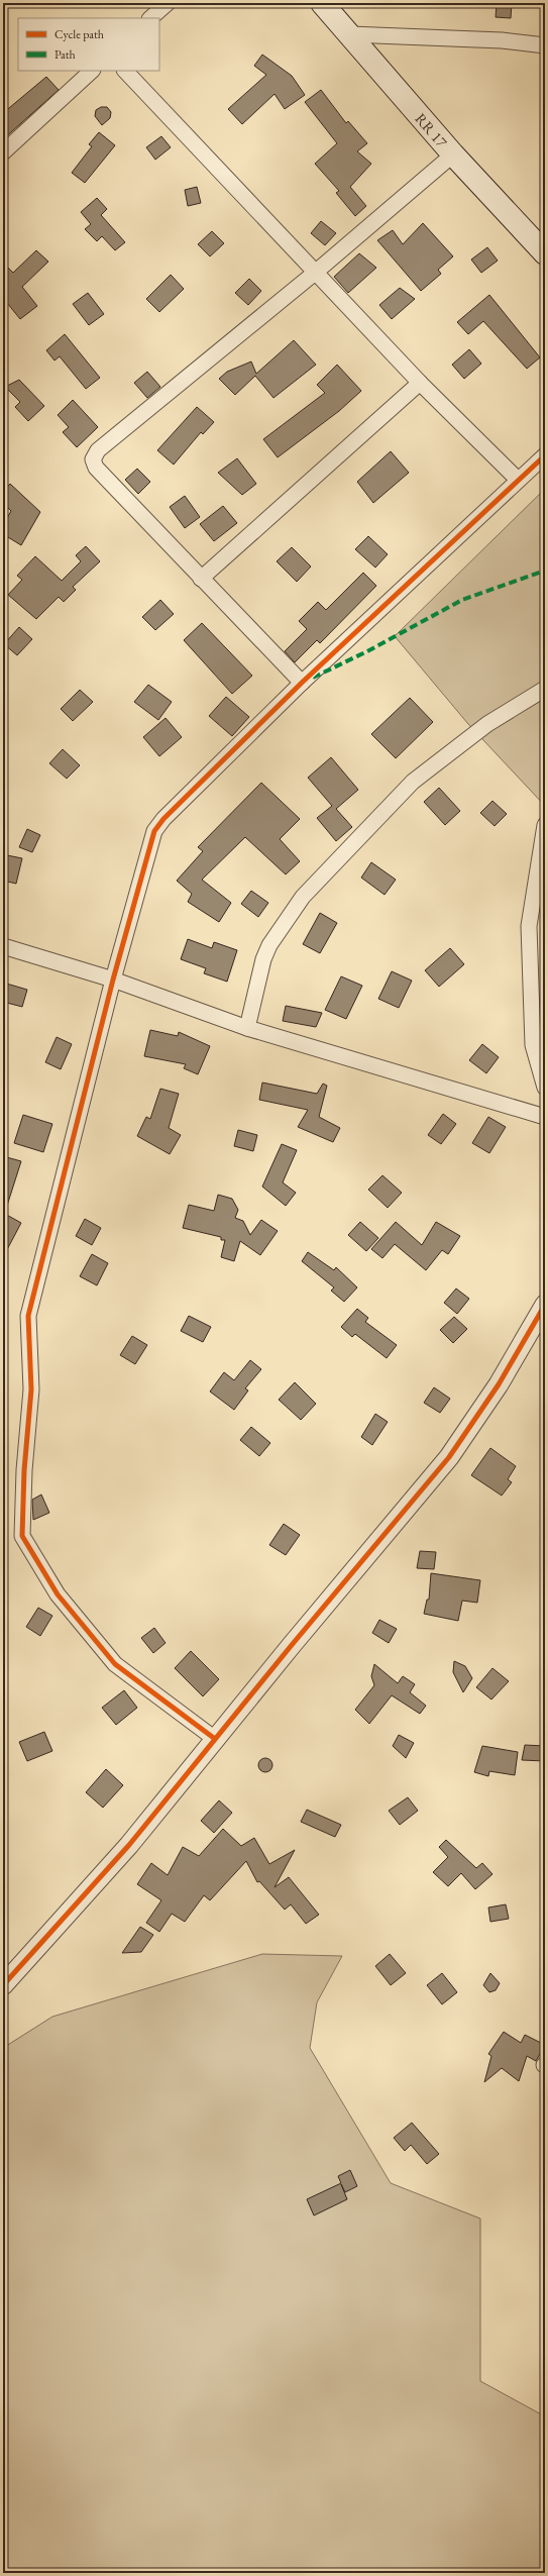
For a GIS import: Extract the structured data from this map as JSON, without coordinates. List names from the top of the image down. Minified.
{"streets":{"main road":["RR 17"]},"legend":["Cycle path","Path"]}
